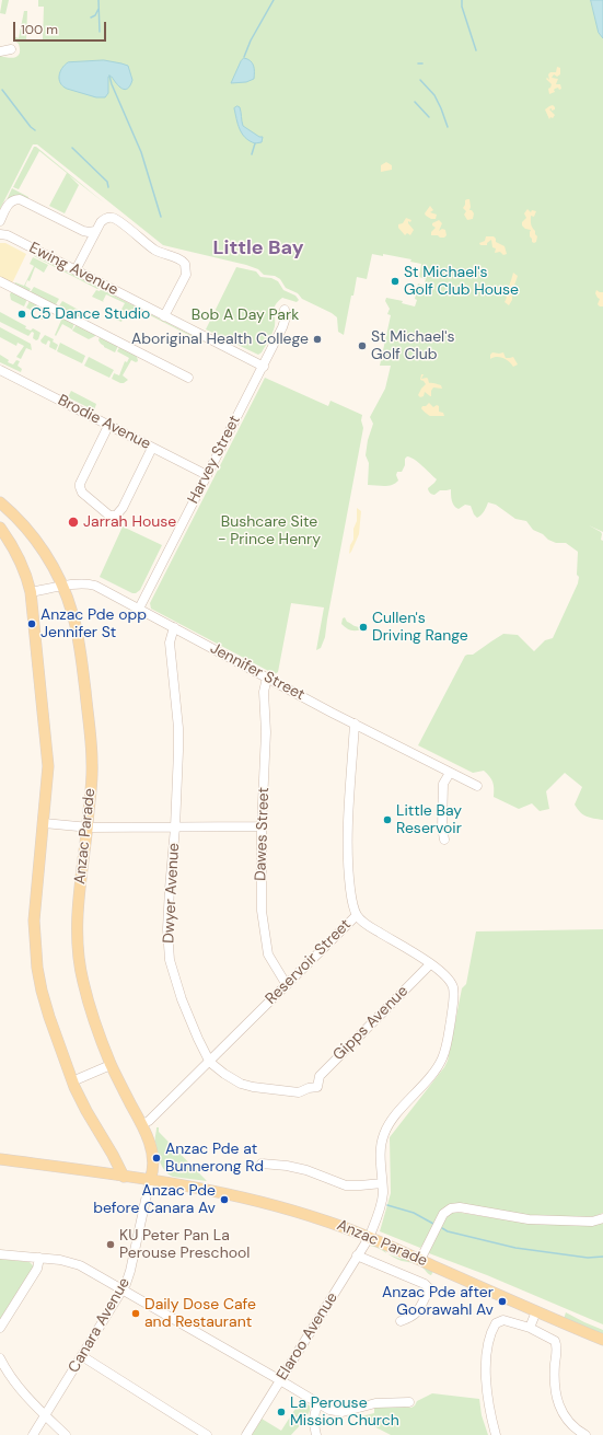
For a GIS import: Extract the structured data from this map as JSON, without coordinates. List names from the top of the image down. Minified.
{"streets":{"main road":["Anzac Parade"],"street":["Ewing Avenue","Brodie Avenue","Harvey Street","Jennifer Street","Dawes Street","Dwyer Avenue","Reservoir Street","Gipps Avenue","Canara Avenue","Elaroo Avenue"]},"crossings":[["Ewing Avenue","Harvey Street"],["Brodie Avenue","Harvey Street"],["Harvey Street","Jennifer Street"],["Jennifer Street","Dawes Street"],["Jennifer Street","Anzac Parade"],["Jennifer Street","Dwyer Avenue"],["Jennifer Street","Reservoir Street"],["Dawes Street","Reservoir Street"],["Anzac Parade","Reservoir Street"],["Anzac Parade","Canara Avenue"],["Anzac Parade","Elaroo Avenue"],["Dwyer Avenue","Reservoir Street"],["Dwyer Avenue","Gipps Avenue"],["Reservoir Street","Elaroo Avenue"],["Gipps Avenue","Elaroo Avenue"]],"districts":["Little Bay"],"parks":["Bob A Day Park","Bushcare Site - Prince Henry"],"places":["St Michael's Golf Club House","C5 Dance Studio","Aboriginal Health College","St Michael's Golf Club","Jarrah House","Anzac Pde opp Jennifer St","Cullen's Driving Range","Little Bay Reservoir","Anzac Pde at Bunnerong Rd","Anzac Pde before Canara Av","KU Peter Pan La Perouse Preschool","Anzac Pde after Goorawahl Av","Daily Dose Cafe and Restaurant","La Perouse Mission Church"],"scale_bar":"100 m"}
